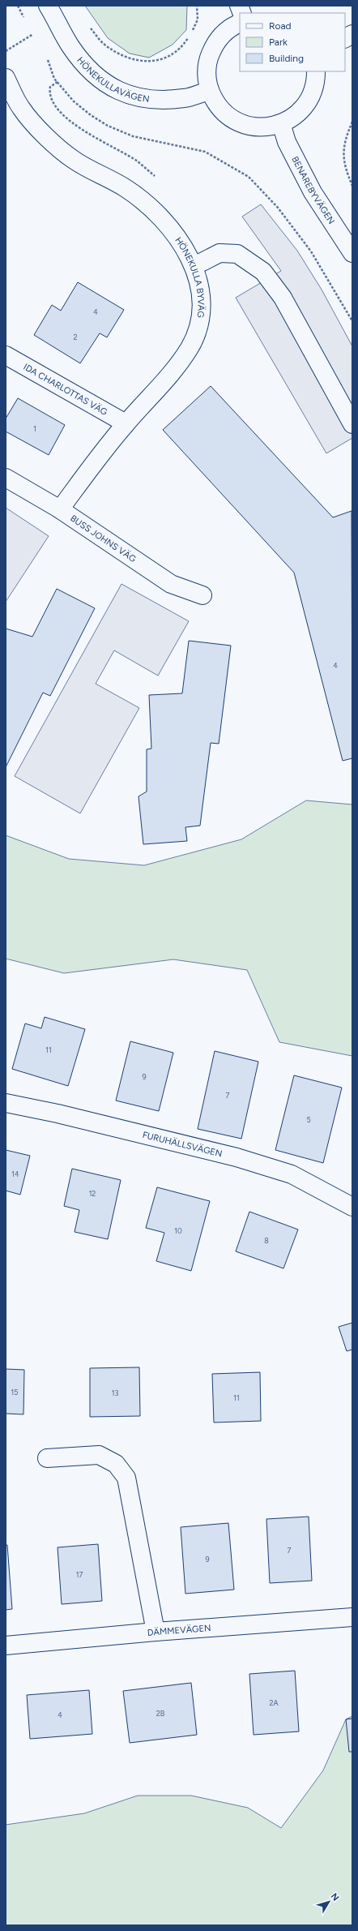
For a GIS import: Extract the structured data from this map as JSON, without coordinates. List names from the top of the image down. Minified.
{"streets":{"street":["HÖNEKULLAVÄGEN","BENAREBYVÄGEN","HÖNEKULLA BYVÄG","IDA CHARLOTTAS VÄG","BUSS JOHNS VÄG","FURUHÄLLSVÄGEN","DÄMMEVÄGEN"]},"crossings":[["HÖNEKULLA BYVÄG","IDA CHARLOTTAS VÄG"],["HÖNEKULLA BYVÄG","BUSS JOHNS VÄG"]],"house_numbers":["4","2","1","4","11","9","7","5","14","12","10","8","15","13","11","7","9","17","2A","2B","4"],"legend":["Road","Park","Building"],"north":"top right"}
